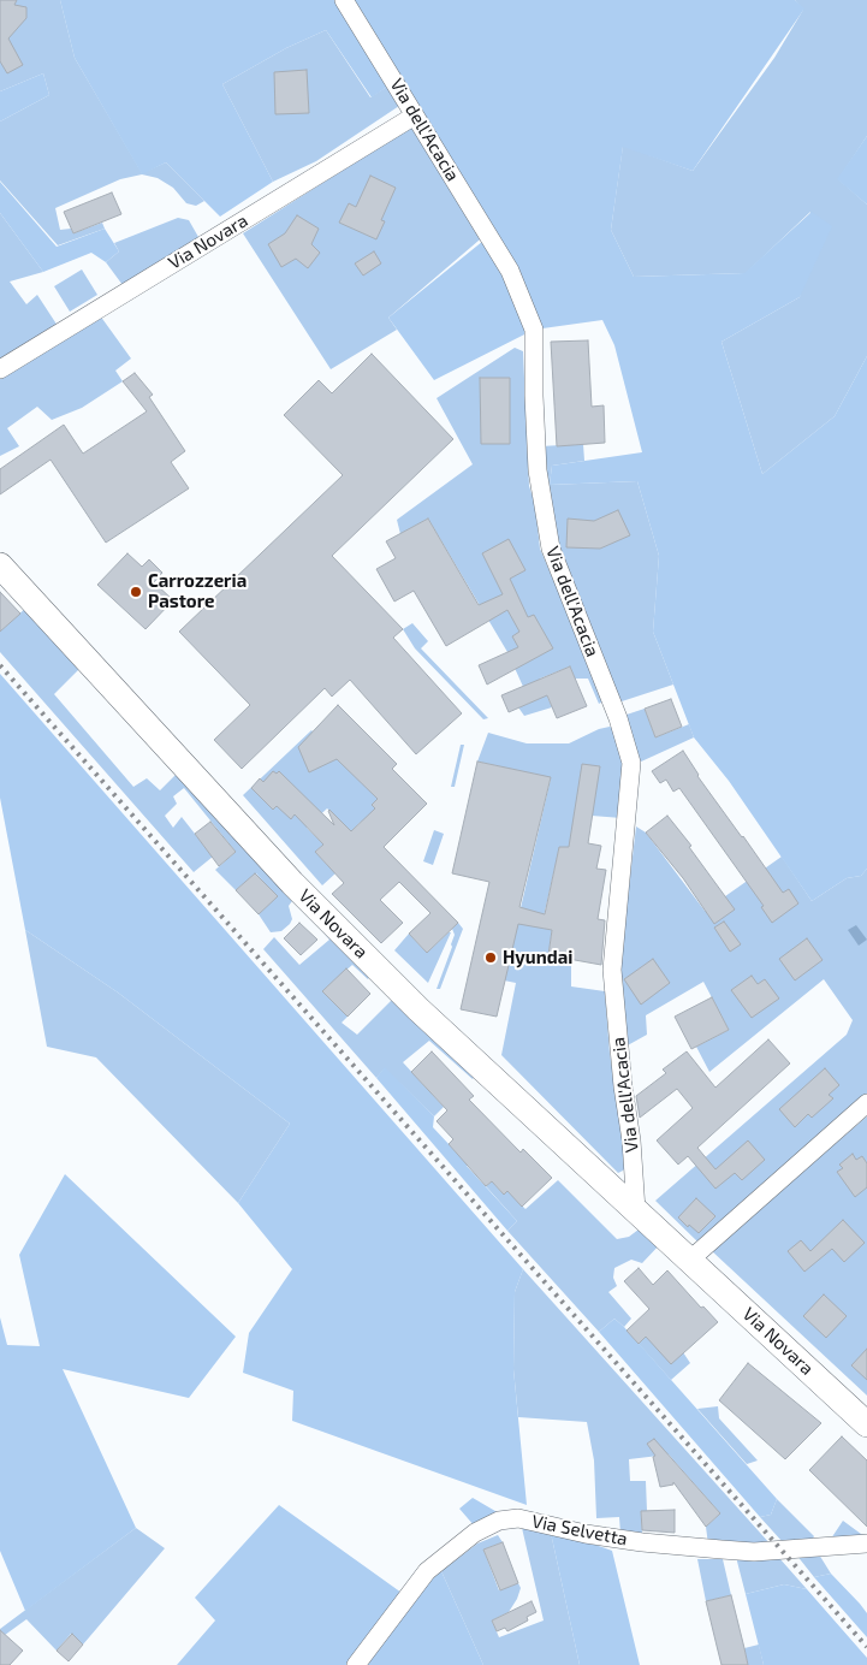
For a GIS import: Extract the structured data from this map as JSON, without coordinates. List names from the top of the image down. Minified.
{"streets":{"main road":["Via Novara"],"street":["Via dell'Acacia","Via Selvetta"]},"crossings":[["Via dell'Acacia","Via Novara"]],"places":["Carrozzeria Pastore","Hyundai"]}
